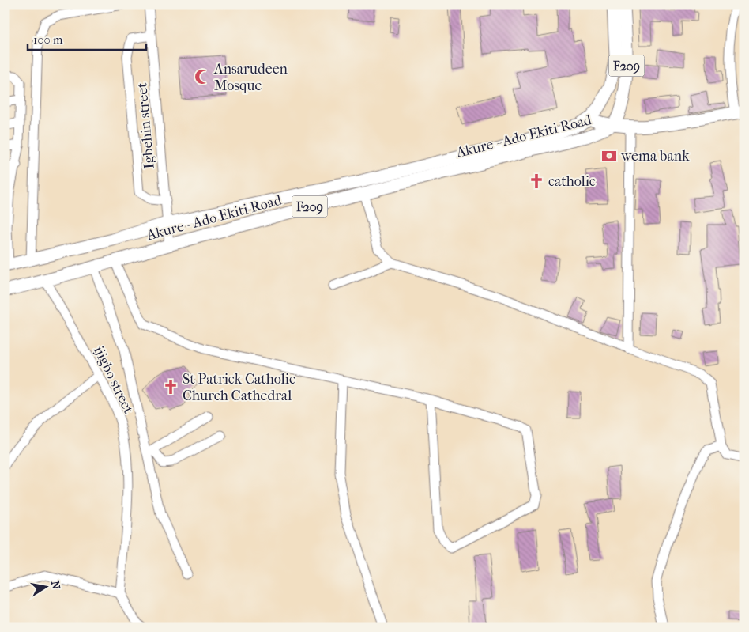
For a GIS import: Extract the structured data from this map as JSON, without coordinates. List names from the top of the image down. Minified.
{"streets":{"main road":["F209","Akure - Ado Ekiti Road"],"street":["Igbehin street","ijigbo street"]},"crossings":[["F209","Akure - Ado Ekiti Road"],["Igbehin street","Akure - Ado Ekiti Road"],["Akure - Ado Ekiti Road","ijigbo street"]],"places":{"mosque":["Ansarudeen Mosque"],"bank":["wema bank"],"church":["catholic","St Patrick Catholic Church Cathedral"]},"scale_bar":"100 m","north":"right"}
